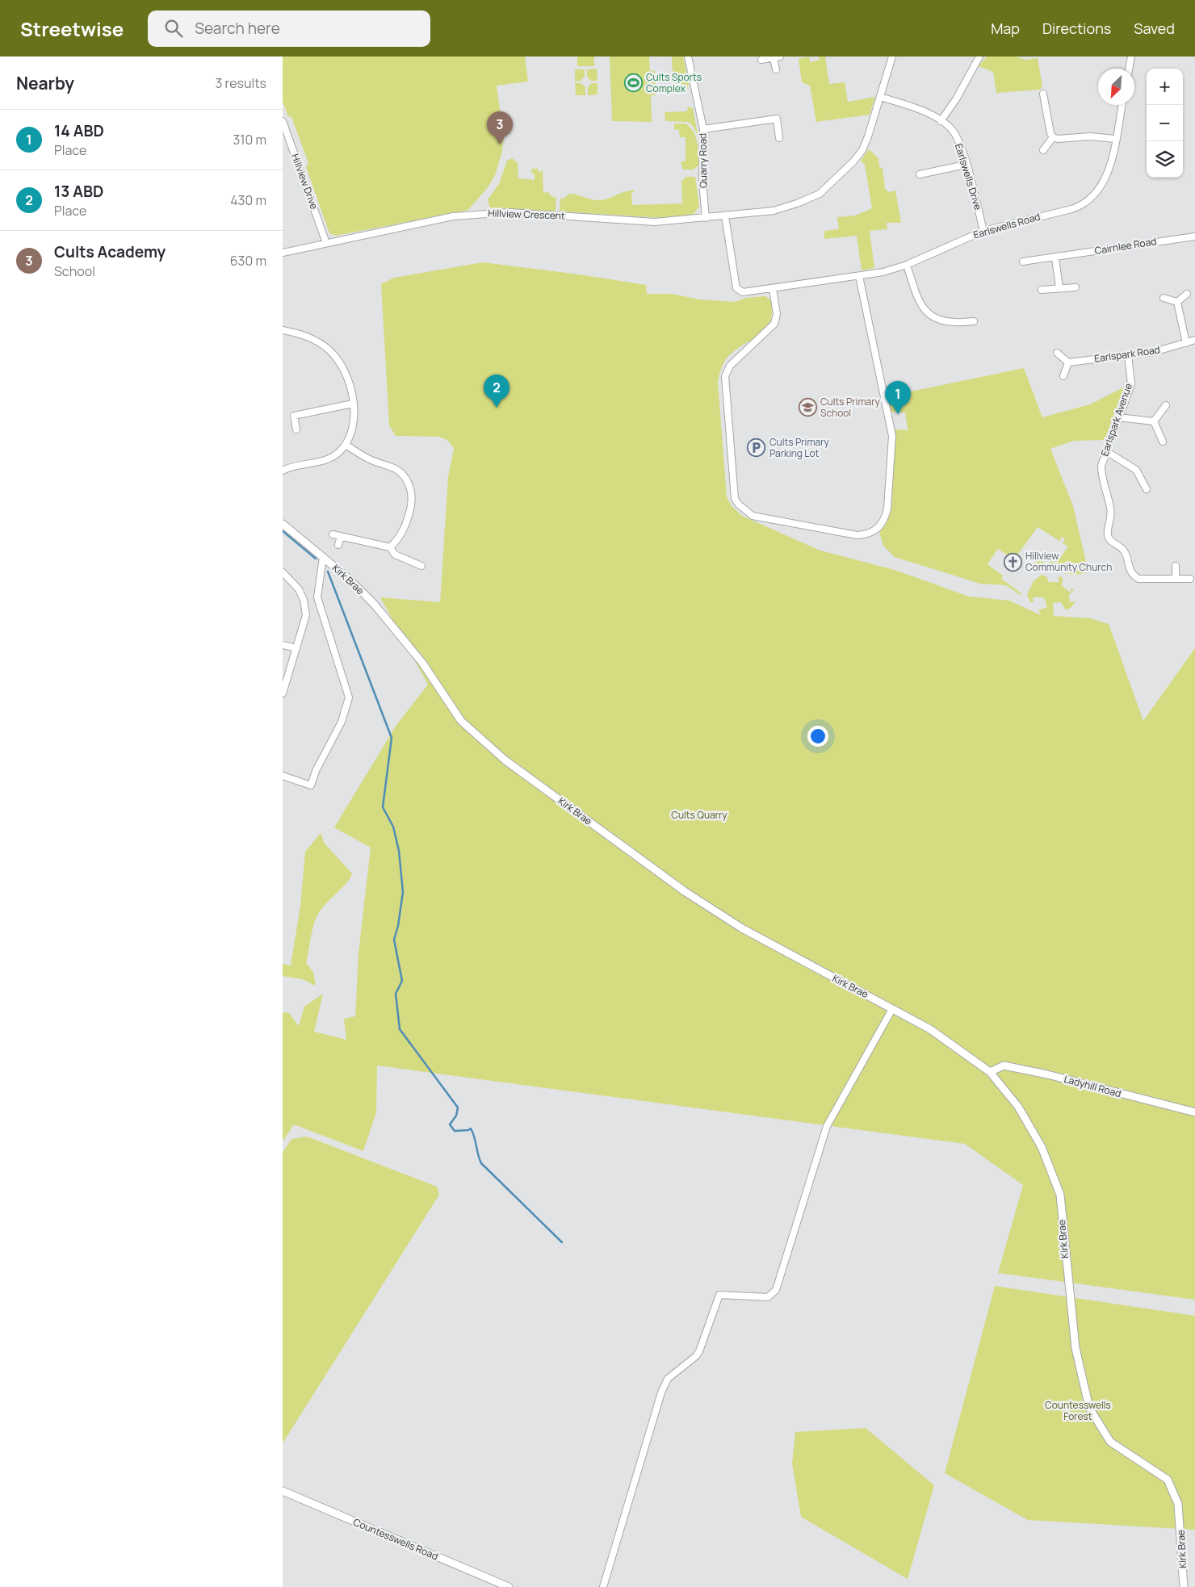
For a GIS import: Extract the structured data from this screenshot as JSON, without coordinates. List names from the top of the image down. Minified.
{"streets":{"street":["Quarry Road","Earlswells Drive","Hillview Drive","Hillview Crescent","Earlswells Road","Cairnlee Road","Earlspark Road","Earlspark Avenue","Kirk Brae","Ladyhill Road","Countesswells Road"]},"crossings":[["Quarry Road","Hillview Crescent"],["Earlswells Drive","Hillview Crescent"],["Earlswells Drive","Earlswells Road"],["Hillview Drive","Hillview Crescent"],["Hillview Crescent","Earlswells Road"],["Earlspark Road","Earlspark Avenue"],["Kirk Brae","Ladyhill Road"]],"parks":["Cults Quarry","Countesswells Forest"],"places":{"sports":["Cults Sports Complex"],"school or university":["Cults Primary School"],"parking":["Cults Primary Parking Lot"],"church":["Hillview Community Church"]},"north":"bottom left","page":{"header":"Streetwise","search":"Search here","nav":["Map","Directions","Saved"],"heading":["Nearby","3 results"],"map_buttons":["+","−"],"list":[{"mark":"1","name":"14 ABD","note":"Place","value":"310 m"},{"mark":"2","name":"13 ABD","note":"Place","value":"430 m"},{"mark":"3","name":"Cults Academy","note":"School","value":"630 m"}],"pins":["3","2","1"]}}
